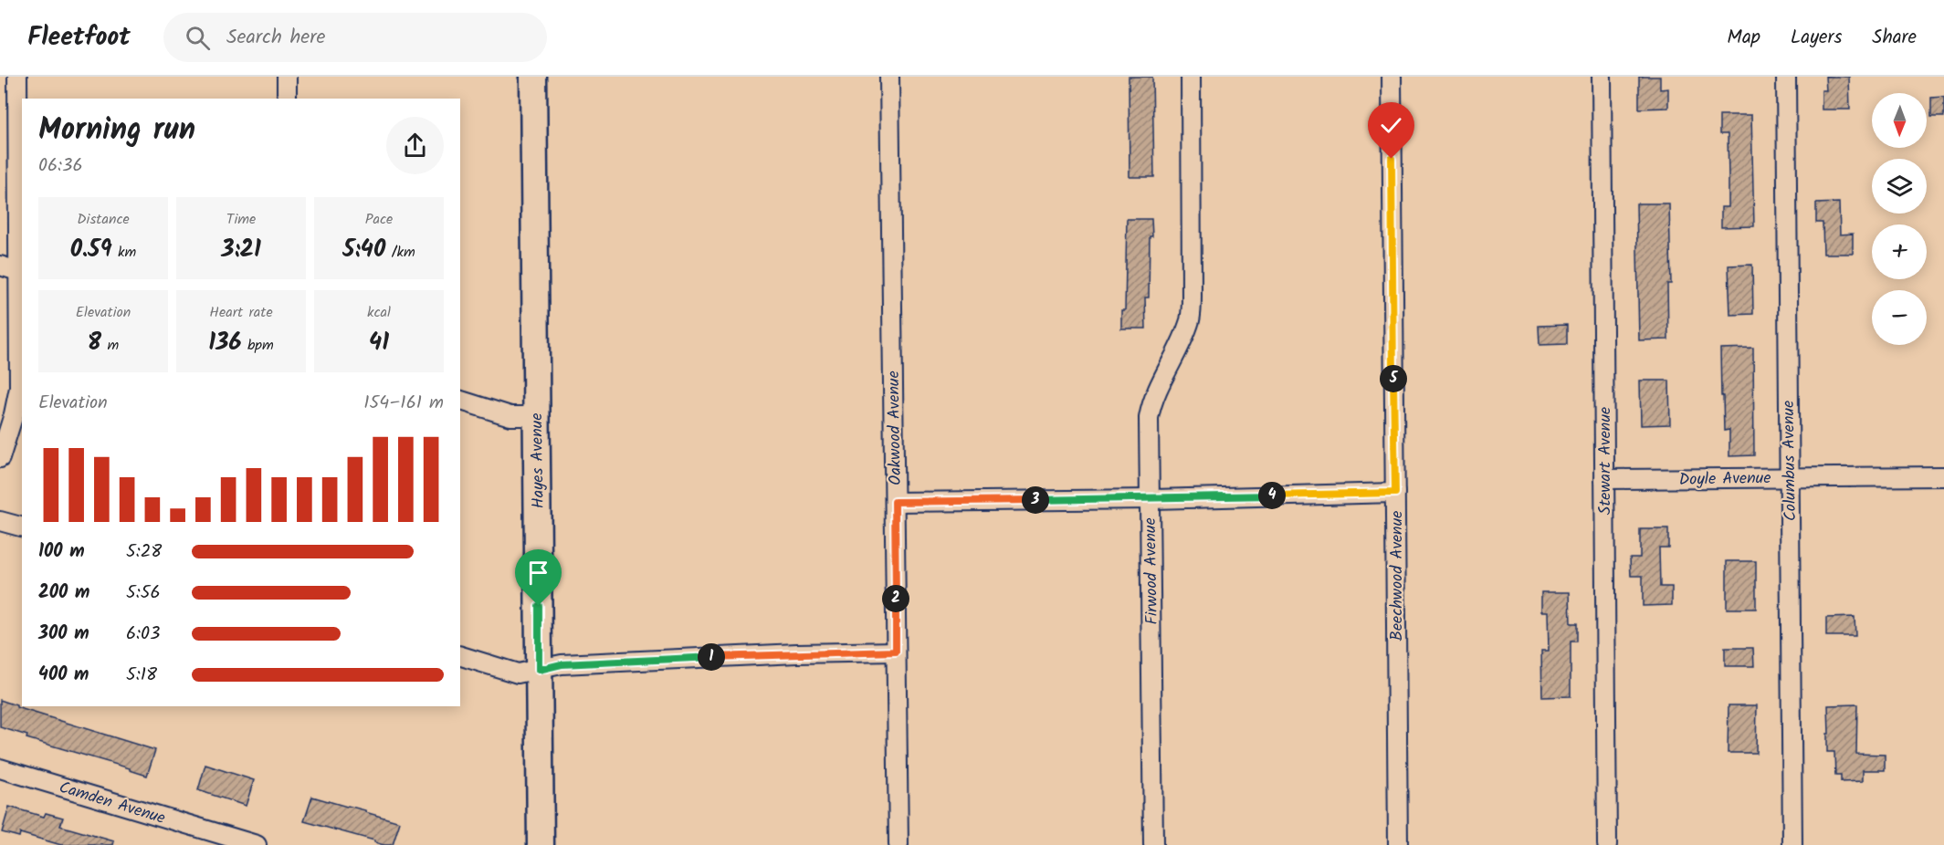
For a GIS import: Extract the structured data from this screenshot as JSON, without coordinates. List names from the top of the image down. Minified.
{"streets":{"street":["Oakwood Avenue","Hayes Avenue","Stewart Avenue","Columbus Avenue","Doyle Avenue","Firwood Avenue","Beechwood Avenue","Camden Avenue"]},"crossings":[["Stewart Avenue","Doyle Avenue"],["Columbus Avenue","Doyle Avenue"]],"north":"bottom","page":{"header":"Fleetfoot","search":"Search here","nav":["Map","Layers","Share"],"map_buttons":["+","−"],"heading":["Morning run","06:36"],"stats":[["Distance","0.59 km"],["Time","3:21"],["Pace","5:40 /km"],["Elevation","8 m"],["Heart rate","136 bpm"],["kcal","41"]],"pins":["5","4","3","2","1"],"chart":["Elevation","154–161 m"],"list":[{"name":"100 m","note":"5:28"},{"name":"200 m","note":"5:56"},{"name":"300 m","note":"6:03"},{"name":"400 m","note":"5:18"}]}}
